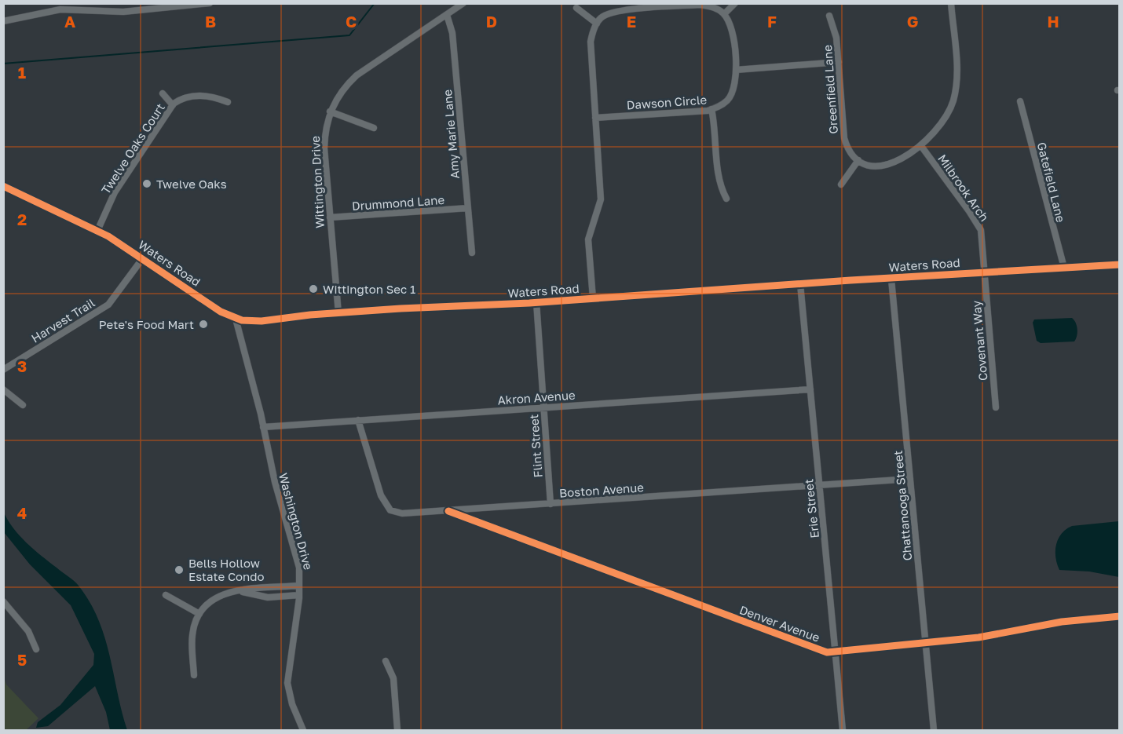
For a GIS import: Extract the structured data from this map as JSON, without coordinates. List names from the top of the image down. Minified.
{"streets":{"street":["Greenfield Lane","Dawson Circle","Amy Marie Lane","Twelve Oaks Court","Wittington Drive","Gatefield Lane","Milbrook Arch","Drummond Lane","Waters Road","Harvest Trail","Covenant Way","Akron Avenue","Flint Street","Boston Avenue","Chattanooga Street","Erie Street","Washington Drive","Denver Avenue"]},"crossings":[["Amy Marie Lane","Wittington Drive"],["Amy Marie Lane","Drummond Lane"],["Twelve Oaks Court","Waters Road"],["Wittington Drive","Drummond Lane"],["Wittington Drive","Waters Road"],["Gatefield Lane","Waters Road"],["Milbrook Arch","Waters Road"],["Milbrook Arch","Covenant Way"],["Waters Road","Harvest Trail"],["Waters Road","Covenant Way"],["Waters Road","Flint Street"],["Waters Road","Chattanooga Street"],["Waters Road","Erie Street"],["Waters Road","Washington Drive"],["Akron Avenue","Flint Street"],["Akron Avenue","Boston Avenue"],["Akron Avenue","Erie Street"],["Akron Avenue","Washington Drive"],["Flint Street","Boston Avenue"],["Boston Avenue","Chattanooga Street"],["Boston Avenue","Erie Street"],["Boston Avenue","Denver Avenue"],["Chattanooga Street","Denver Avenue"],["Erie Street","Denver Avenue"]],"places":["Twelve Oaks","Wittington Sec 1","Pete's Food Mart","Bells Hollow Estate Condo"],"grid":{"columns":["A","B","C","D","E","F","G","H"],"rows":["1","2","3","4","5"]}}
